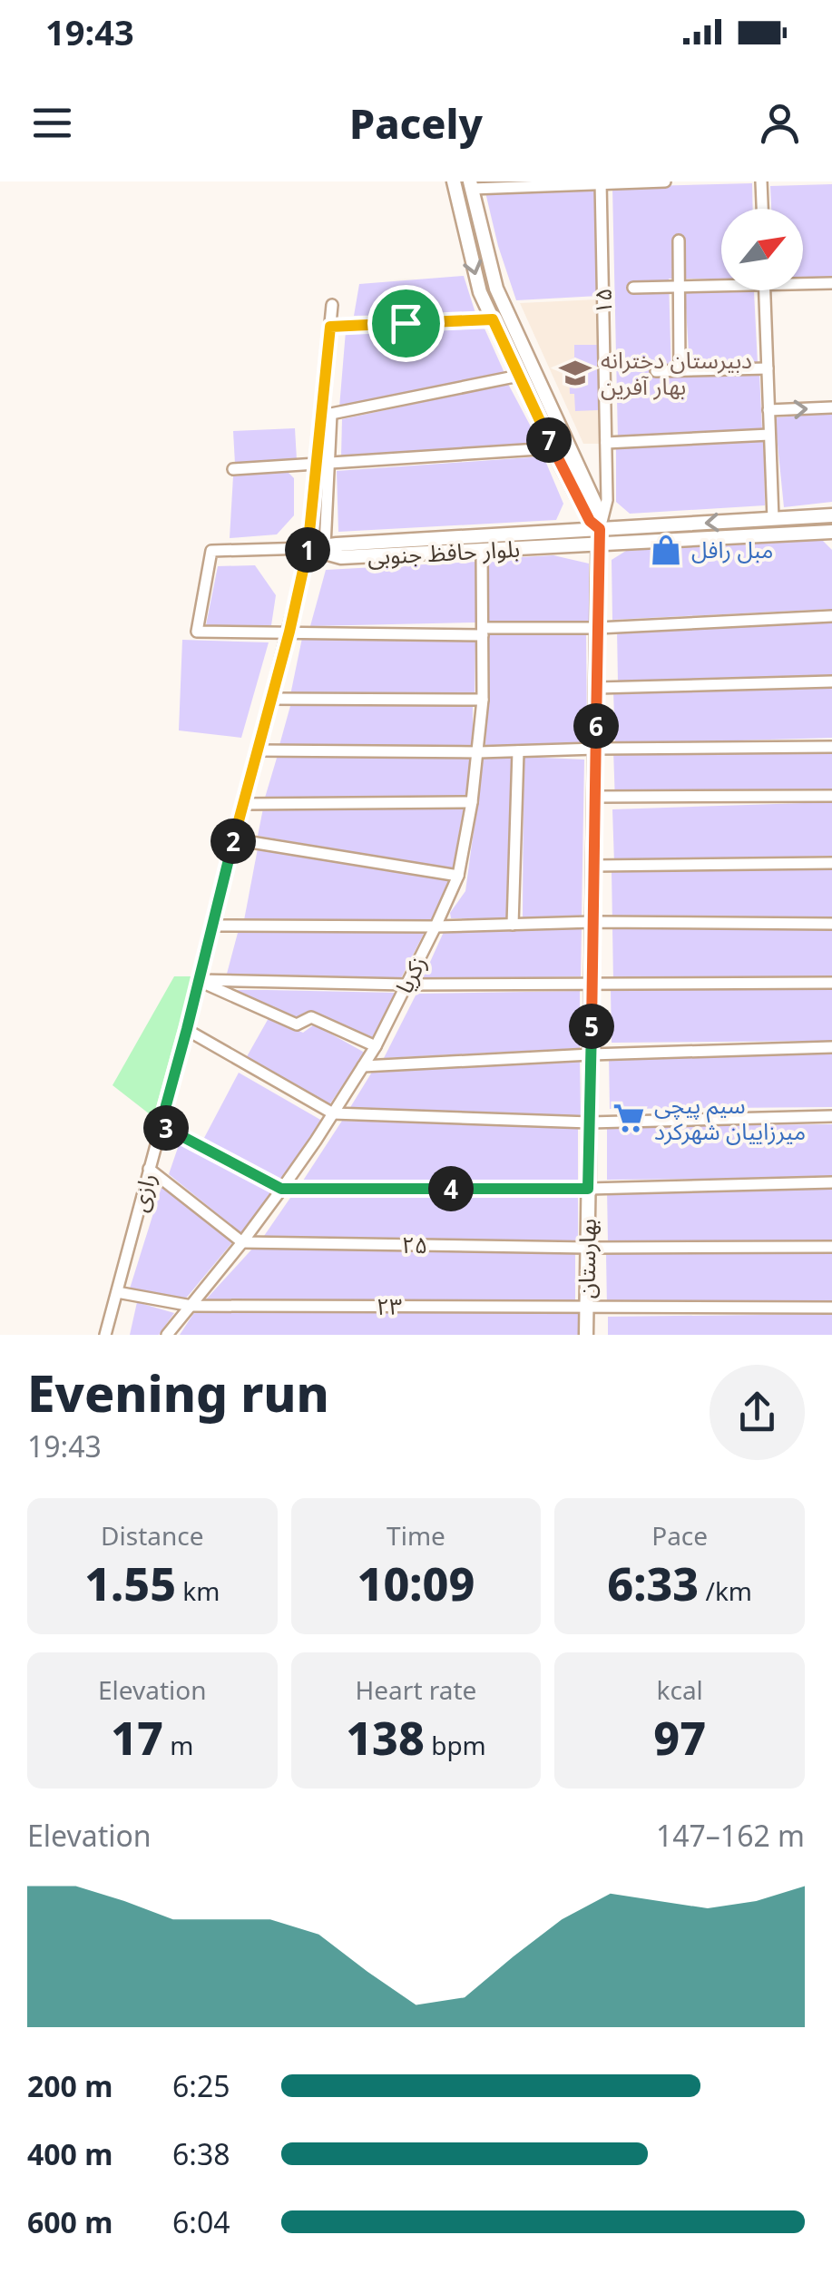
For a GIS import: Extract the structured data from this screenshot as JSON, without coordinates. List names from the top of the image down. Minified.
{"streets":{"main road":["بلوار حافظ جنوبی","بهارستان"],"street":["۱۵","زکریا","رازی","۲۵","۲۳"]},"crossings":[["۱۵","بلوار حافظ جنوبی"],["۱۵","بهارستان"],["بلوار حافظ جنوبی","زکریا"],["بلوار حافظ جنوبی","رازی"],["بلوار حافظ جنوبی","بهارستان"],["زکریا","۲۵"],["زکریا","۲۳"],["رازی","۲۳"],["۲۵","بهارستان"],["بهارستان","۲۳"]],"places":{"school or university":["دبیرستان دخترانه بهار آفرین"],"shop":["مبل رافل"],"supermarket":["سیم پیچی میرزاییان شهرکرد"]},"north":"top right","page":{"status":"19:43","header":"Pacely","pins":["7","1","6","2","5","3","4"],"heading":["Evening run","19:43"],"stats":[["Distance","1.55 km"],["Time","10:09"],["Pace","6:33 /km"],["Elevation","17 m"],["Heart rate","138 bpm"],["kcal","97"]],"chart":["Elevation","147–162 m"],"list":[{"name":"200 m","note":"6:25"},{"name":"400 m","note":"6:38"},{"name":"600 m","note":"6:04"}]}}
